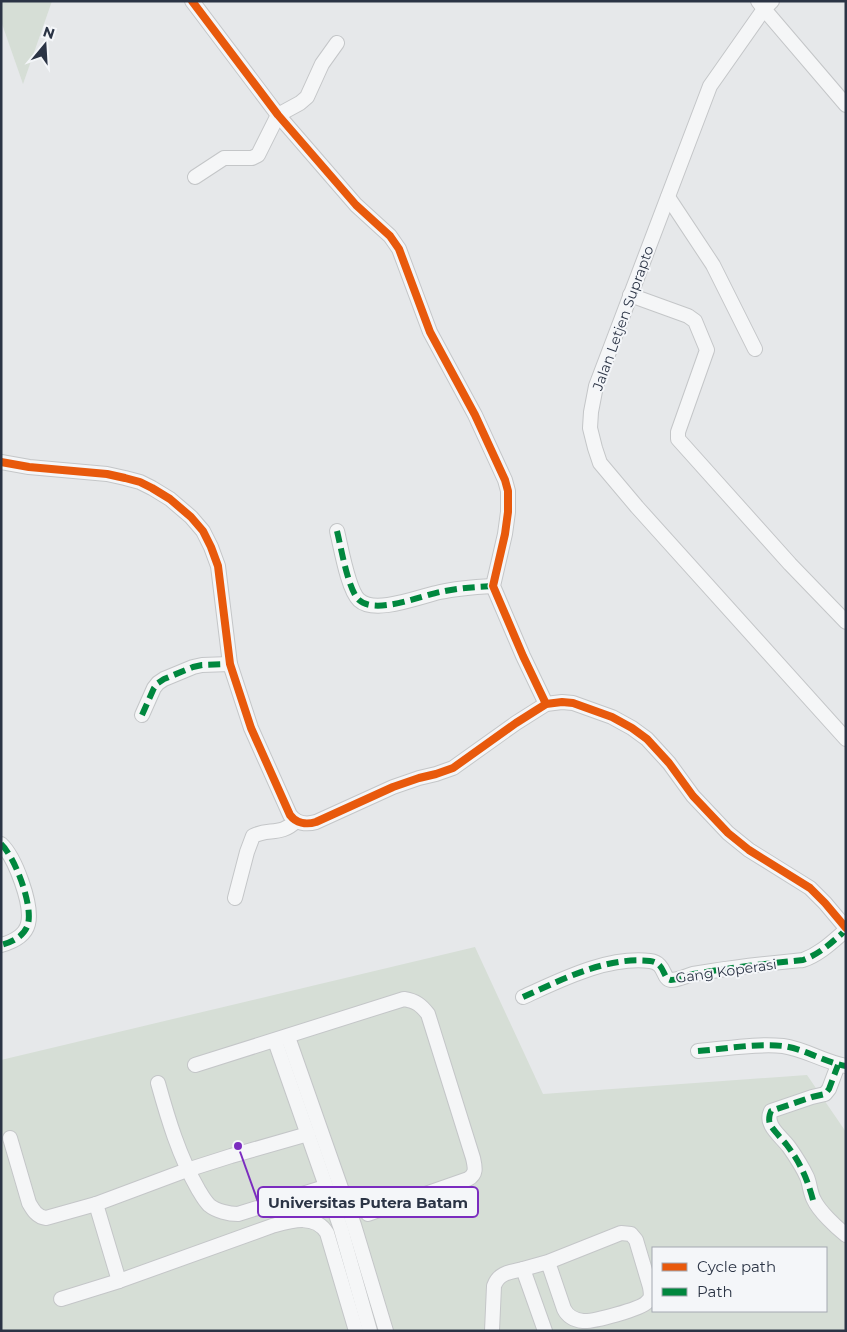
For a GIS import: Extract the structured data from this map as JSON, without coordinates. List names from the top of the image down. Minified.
{"streets":{"street":["Jalan Letjen Suprapto","Gang Koperasi"]},"places":["Universitas Putera Batam"],"legend":["Cycle path","Path"],"north":"top"}
